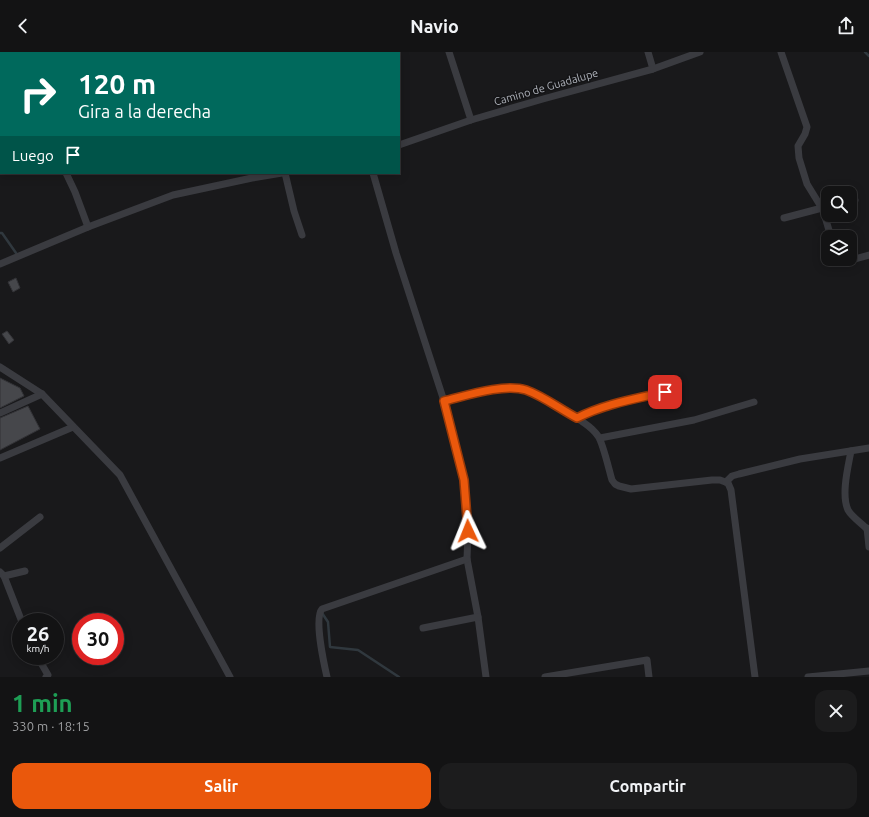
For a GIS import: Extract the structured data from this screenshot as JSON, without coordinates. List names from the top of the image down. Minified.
{"streets":{"street":["Camino de Guadalupe"]},"page":{"header":"Navio","turn":["120 m","Gira a la derecha"],"then":"Luego","speed":"26 km/h","limit":"30","heading":["1 min","330 m · 18:15"],"buttons":["Salir","Compartir"]}}
